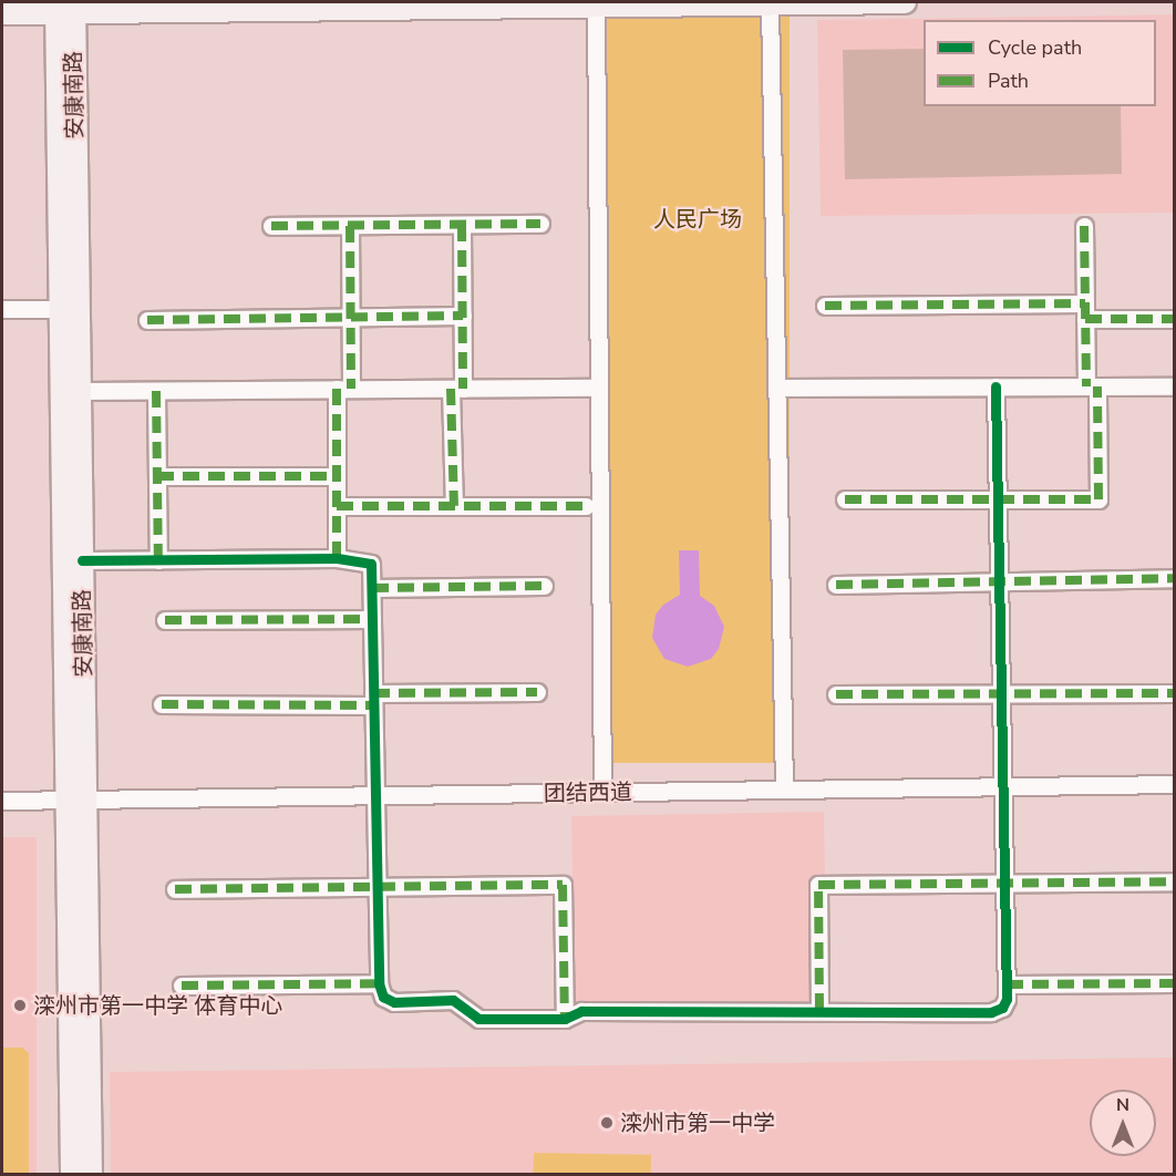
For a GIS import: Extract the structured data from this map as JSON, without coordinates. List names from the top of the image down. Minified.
{"streets":{"main road":["安康南路"],"street":["团结西道"]},"crossings":[["安康南路","团结西道"]],"parks":["人民广场"],"places":["滦州市第一中学 体育中心","滦州市第一中学"],"legend":["Cycle path","Path"],"north":"top"}
